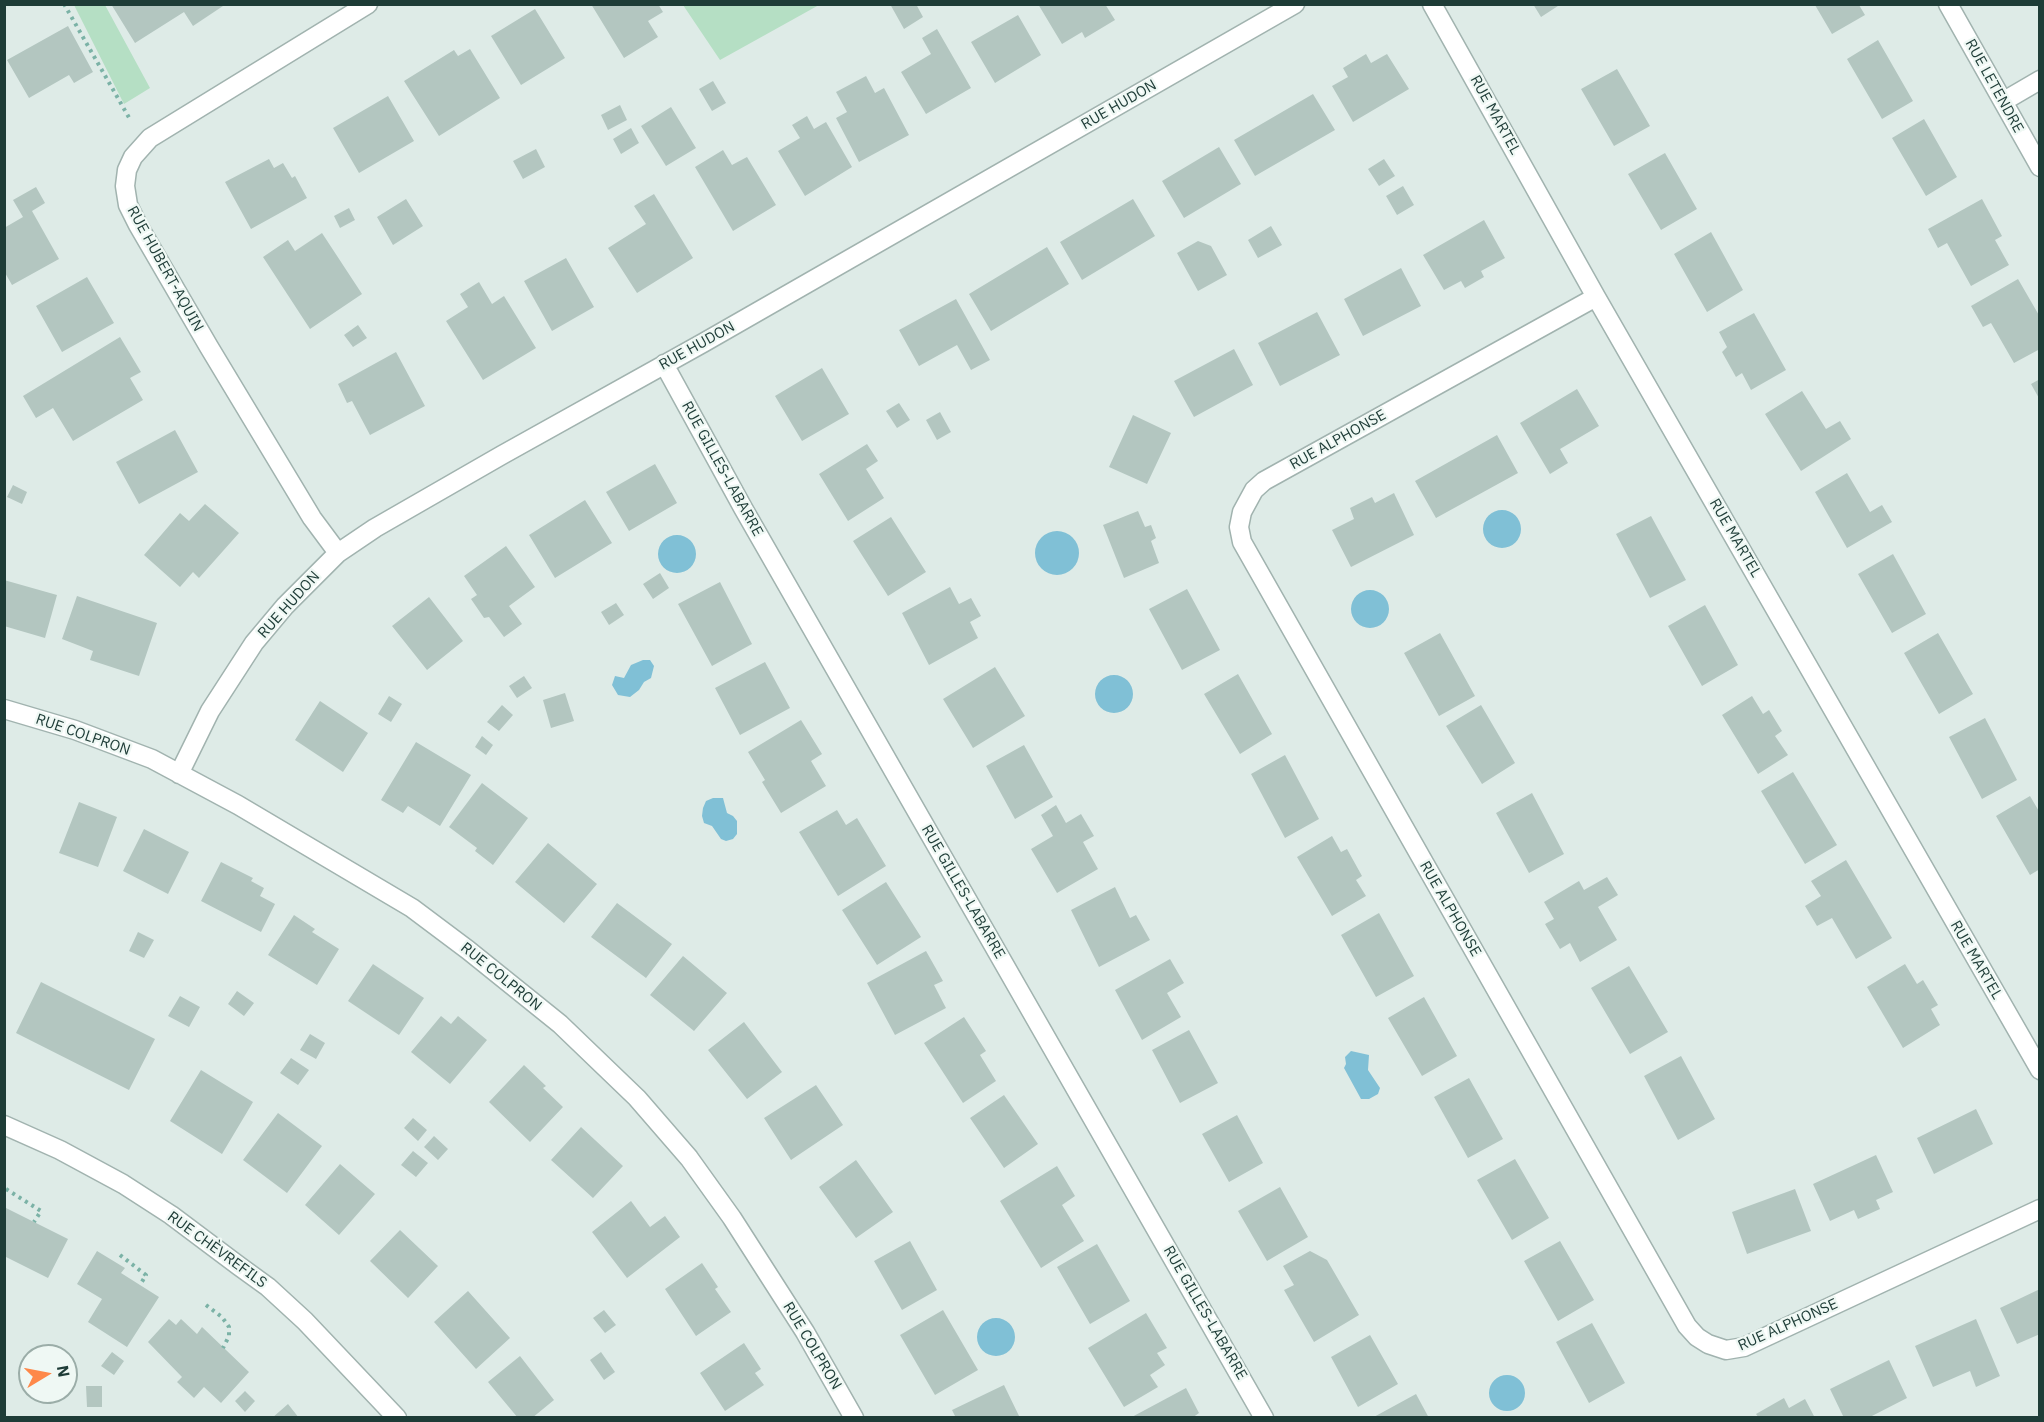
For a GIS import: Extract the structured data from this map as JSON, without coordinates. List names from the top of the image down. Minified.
{"streets":{"street":["RUE LETENDRE","RUE HUDON","RUE MARTEL","RUE HUBERT-AQUIN","RUE ALPHONSE","RUE GILLES-LABARRE","RUE COLPRON","RUE CHÈVREFILS"]},"crossings":[["RUE HUDON","RUE HUBERT-AQUIN"],["RUE HUDON","RUE GILLES-LABARRE"],["RUE HUDON","RUE COLPRON"],["RUE MARTEL","RUE ALPHONSE"]],"north":"right"}
